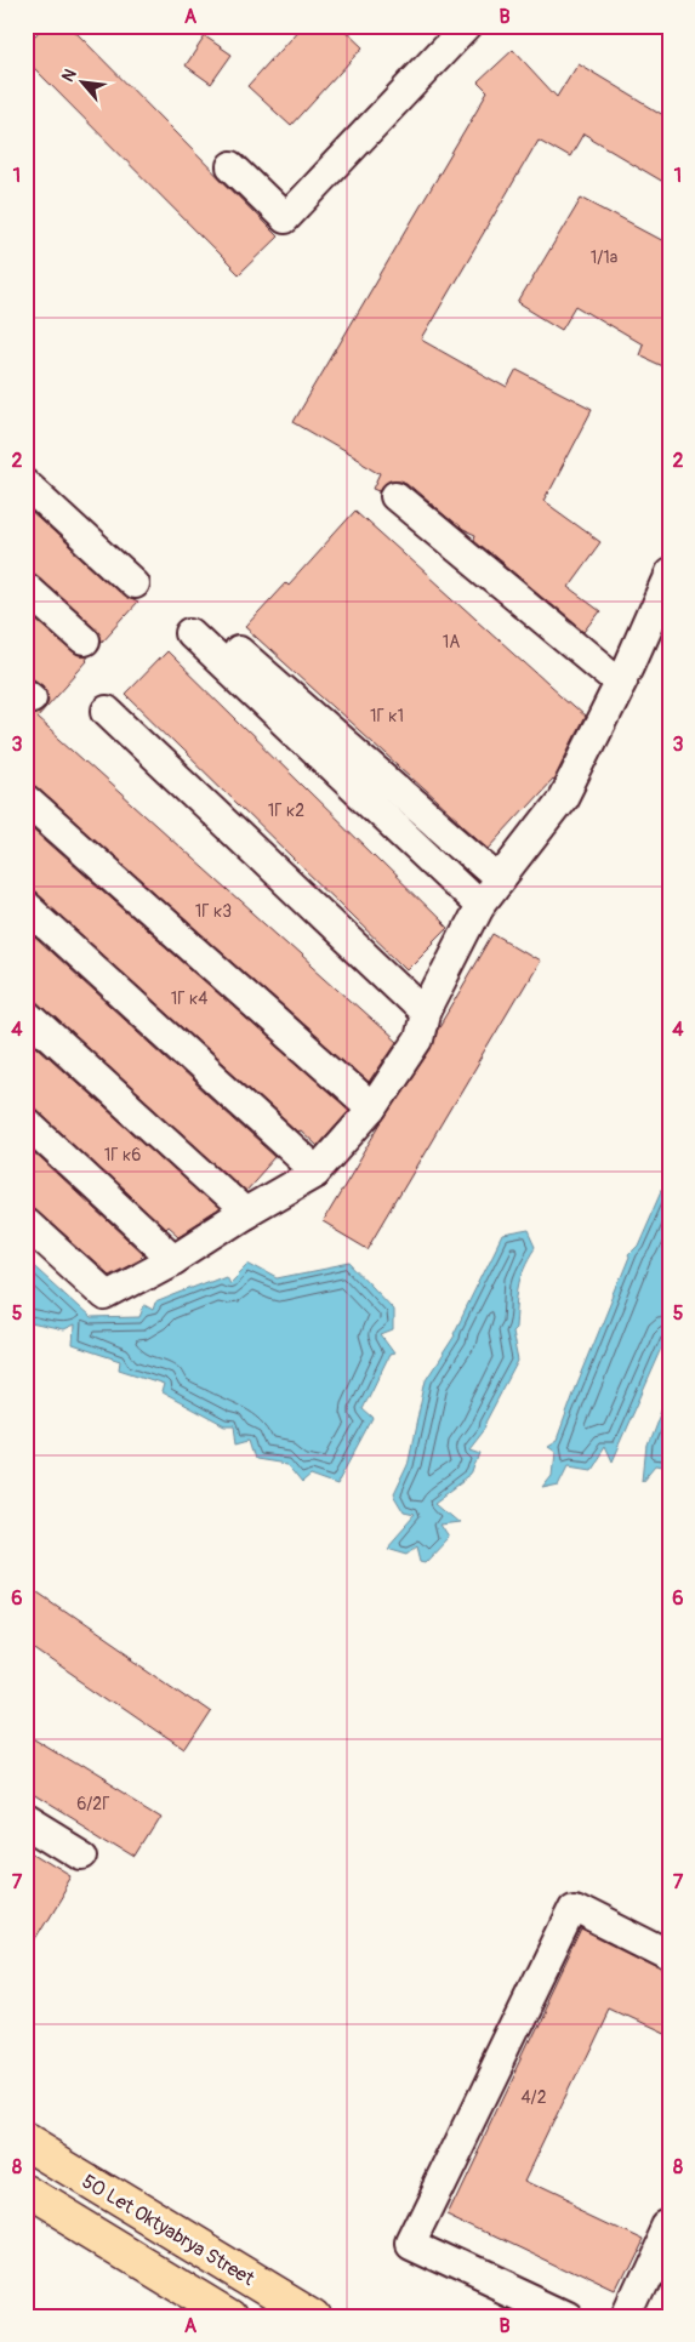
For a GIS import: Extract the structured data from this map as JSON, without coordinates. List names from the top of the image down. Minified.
{"streets":{"main road":["50 Let Oktyabrya Street"]},"house_numbers":["1/1а","1А","1Г к1","1Г к2","1Г к3","1Г к4","1Г к6","6/2Г","4/2"],"north":"top left","grid":{"columns":["A","B"],"rows":["1","2","3","4","5","6","7","8"]}}
